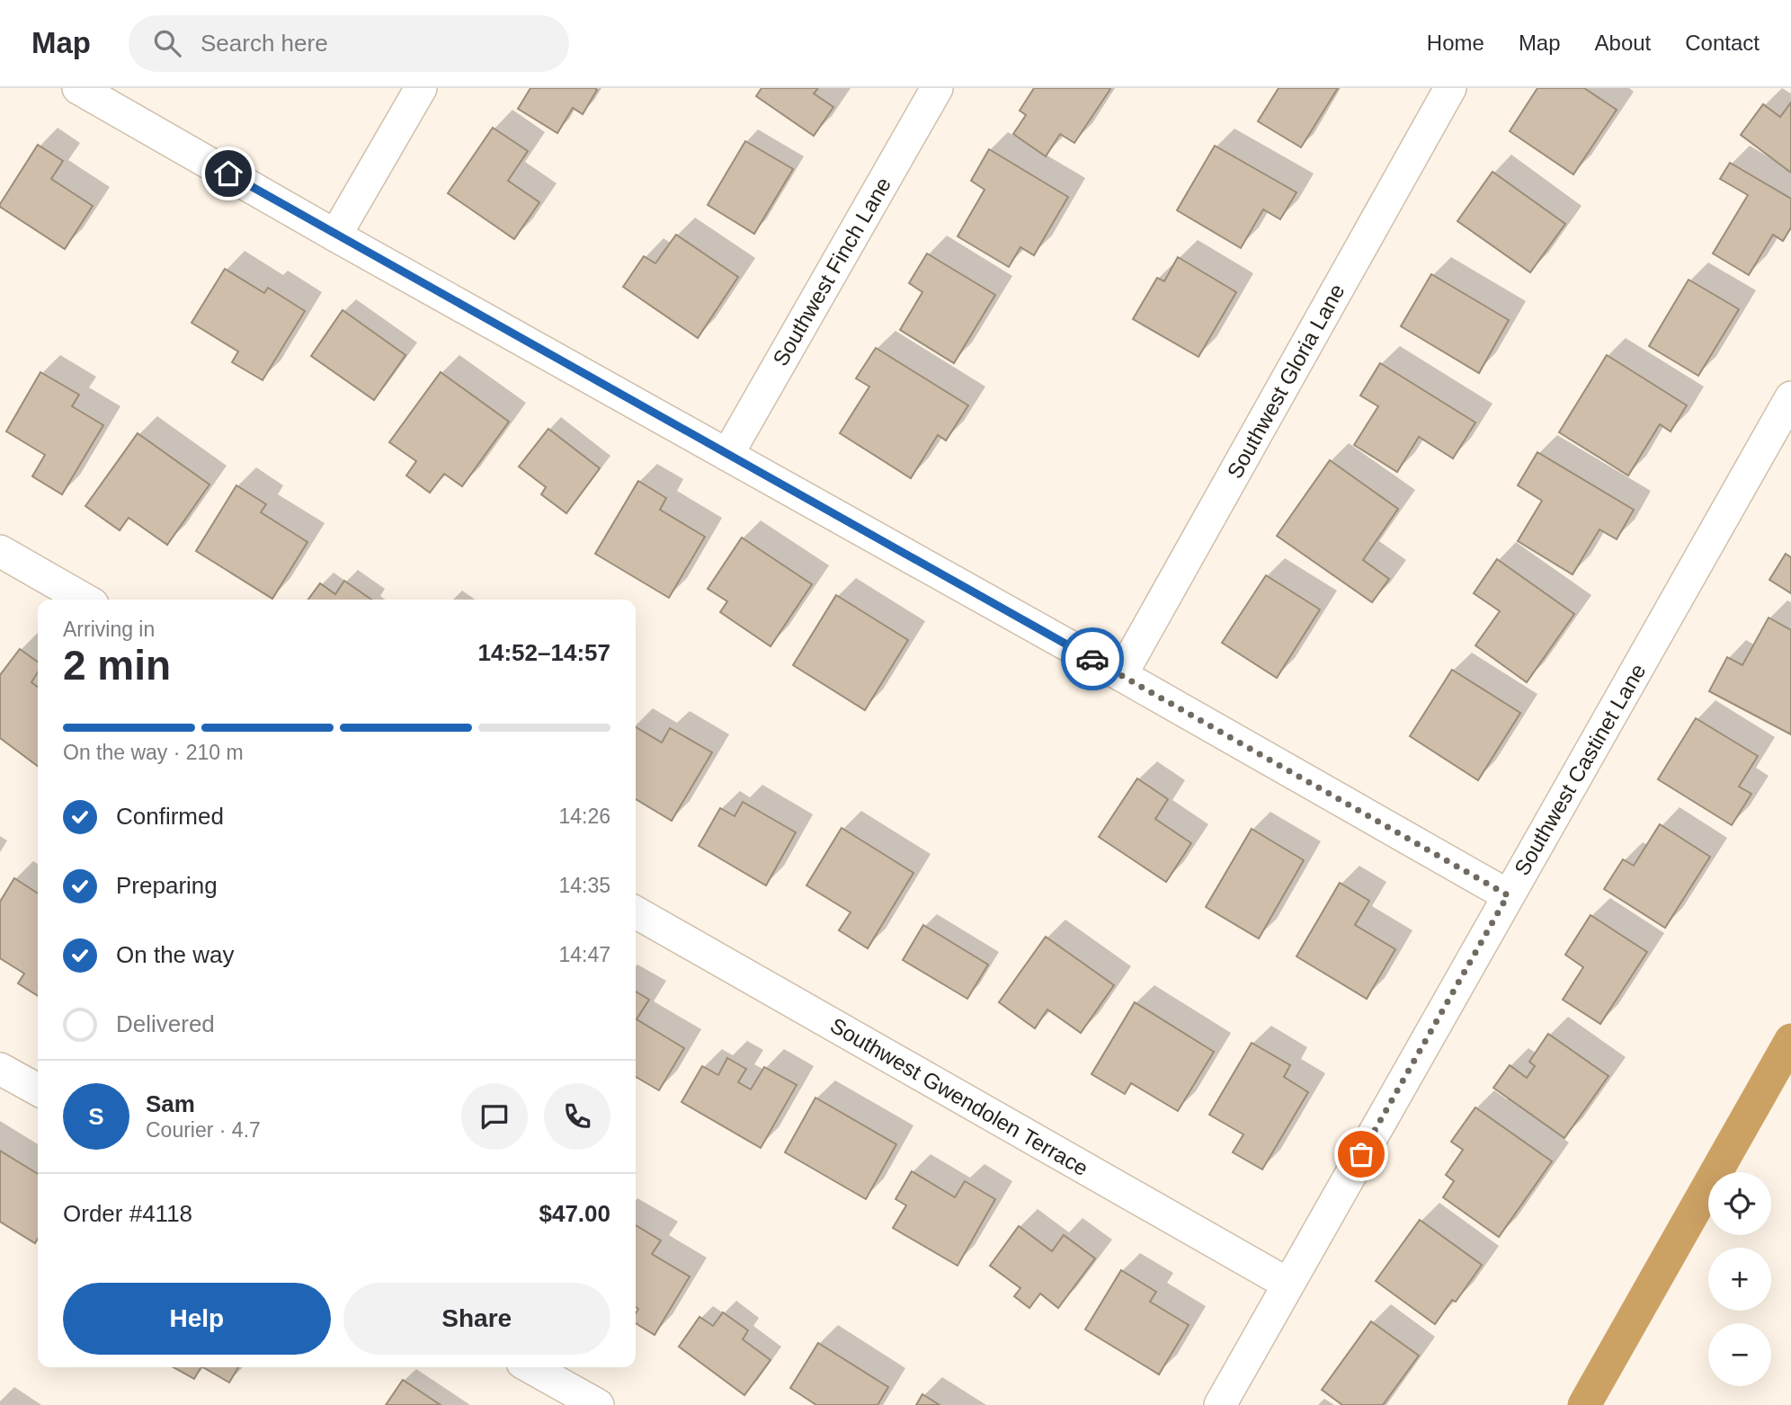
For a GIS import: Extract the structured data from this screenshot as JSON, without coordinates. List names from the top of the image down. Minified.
{"streets":{"street":["Southwest Finch Lane","Southwest Gloria Lane","Southwest Castinet Lane","Southwest Gwendolen Terrace"]},"crossings":[["Southwest Castinet Lane","Southwest Gwendolen Terrace"]],"page":{"header":"Map","search":"Search here","nav":["Home","Map","About","Contact"],"heading":["2 min","Arriving in","14:52–14:57"],"panel":["Sam","Courier · 4.7","Order #4118","$47.00"],"bar":"On the way · 210 m","list":[["Confirmed","14:26"],["Preparing","14:35"],["On the way","14:47"],"Delivered"],"round":"S","map_buttons":["+","−"],"buttons":["Help","Share"]}}
